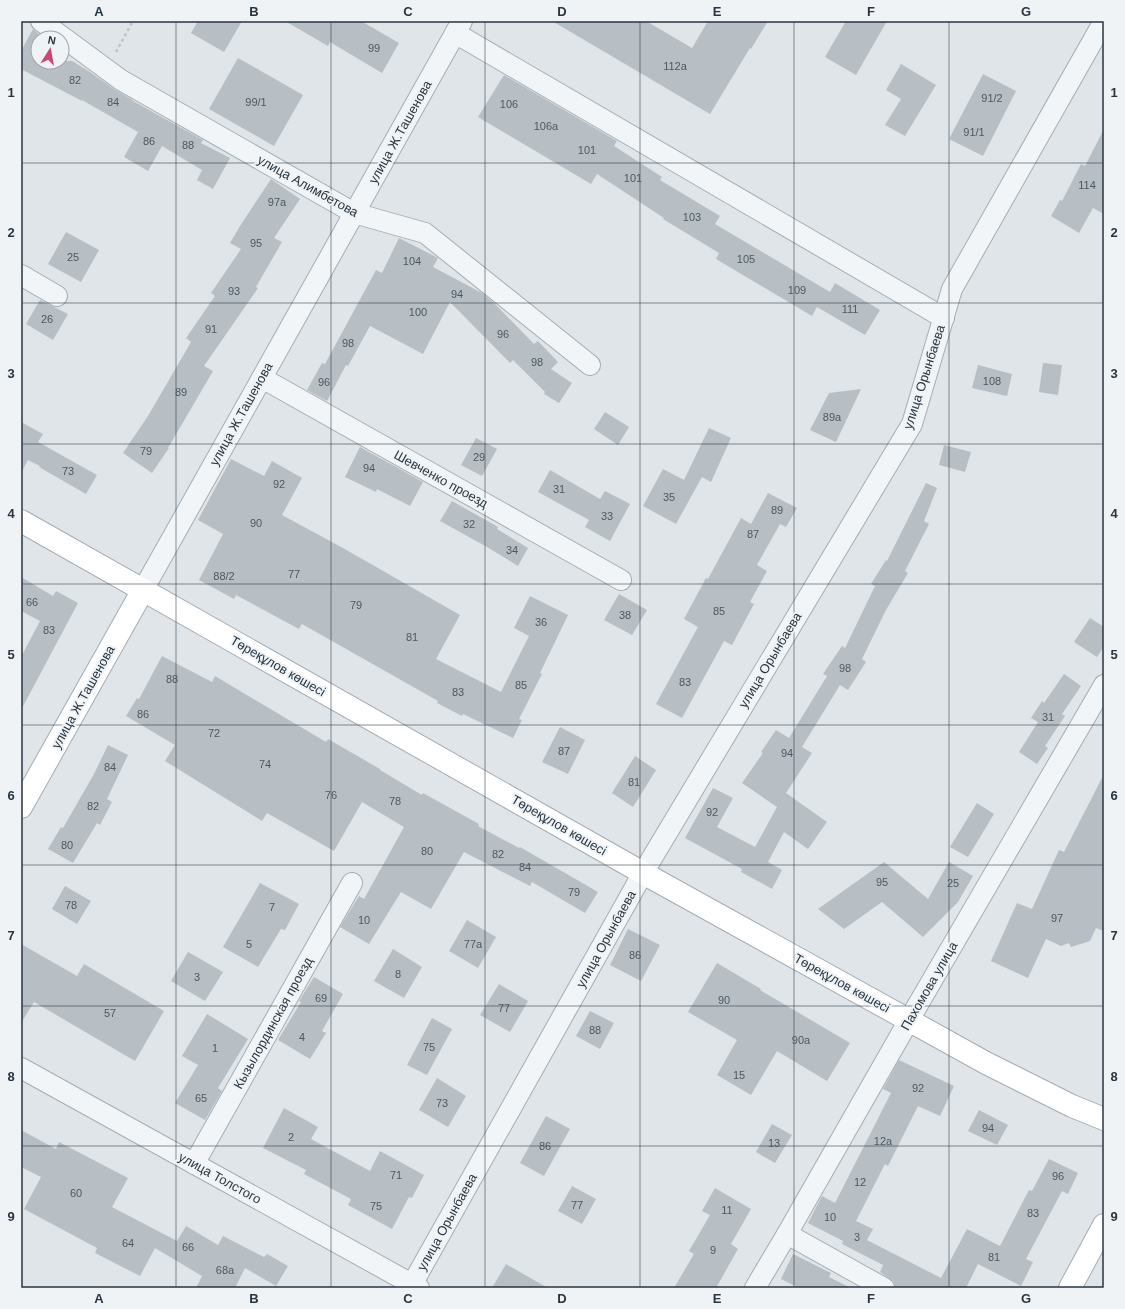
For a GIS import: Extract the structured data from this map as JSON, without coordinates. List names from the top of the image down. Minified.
{"streets":{"main road":["улица Ж.Ташенова","Төреқұлов көшесі"],"street":["улица Алимбетова","улица Орынбаева","Шевченко проезд","Пахомова улица","Кызылординская проезд","улица Толстого"]},"crossings":[["улица Ж.Ташенова","улица Алимбетова"],["улица Ж.Ташенова","Шевченко проезд"],["улица Ж.Ташенова","Төреқұлов көшесі"],["улица Орынбаева","Төреқұлов көшесі"],["улица Орынбаева","улица Толстого"],["Төреқұлов көшесі","Пахомова улица"],["Кызылординская проезд","улица Толстого"]],"house_numbers":["99","112а","82","91/2","84","99/1","106","106а","91/1","86","88","101","101","114","97а","103","95","25","105","104","109","93","94","111","100","26","91","96","98","98","108","96","89","89а","79","29","94","73","92","31","35","89","33","90","32","87","34","77","88/2","66","79","85","38","36","83","81","98","88","83","85","83","86","31","72","87","94","74","84","81","76","78","82","92","80","80","82","84","95","25","79","78","7","97","10","5","77а","86","8","3","69","90","77","57","88","4","90а","75","1","15","92","65","73","94","2","12а","13","86","71","96","12","60","77","75","11","83","10","3","64","66","9","81","68а"],"north":"top","grid":{"columns":["A","B","C","D","E","F","G"],"rows":["1","2","3","4","5","6","7","8","9"]}}
